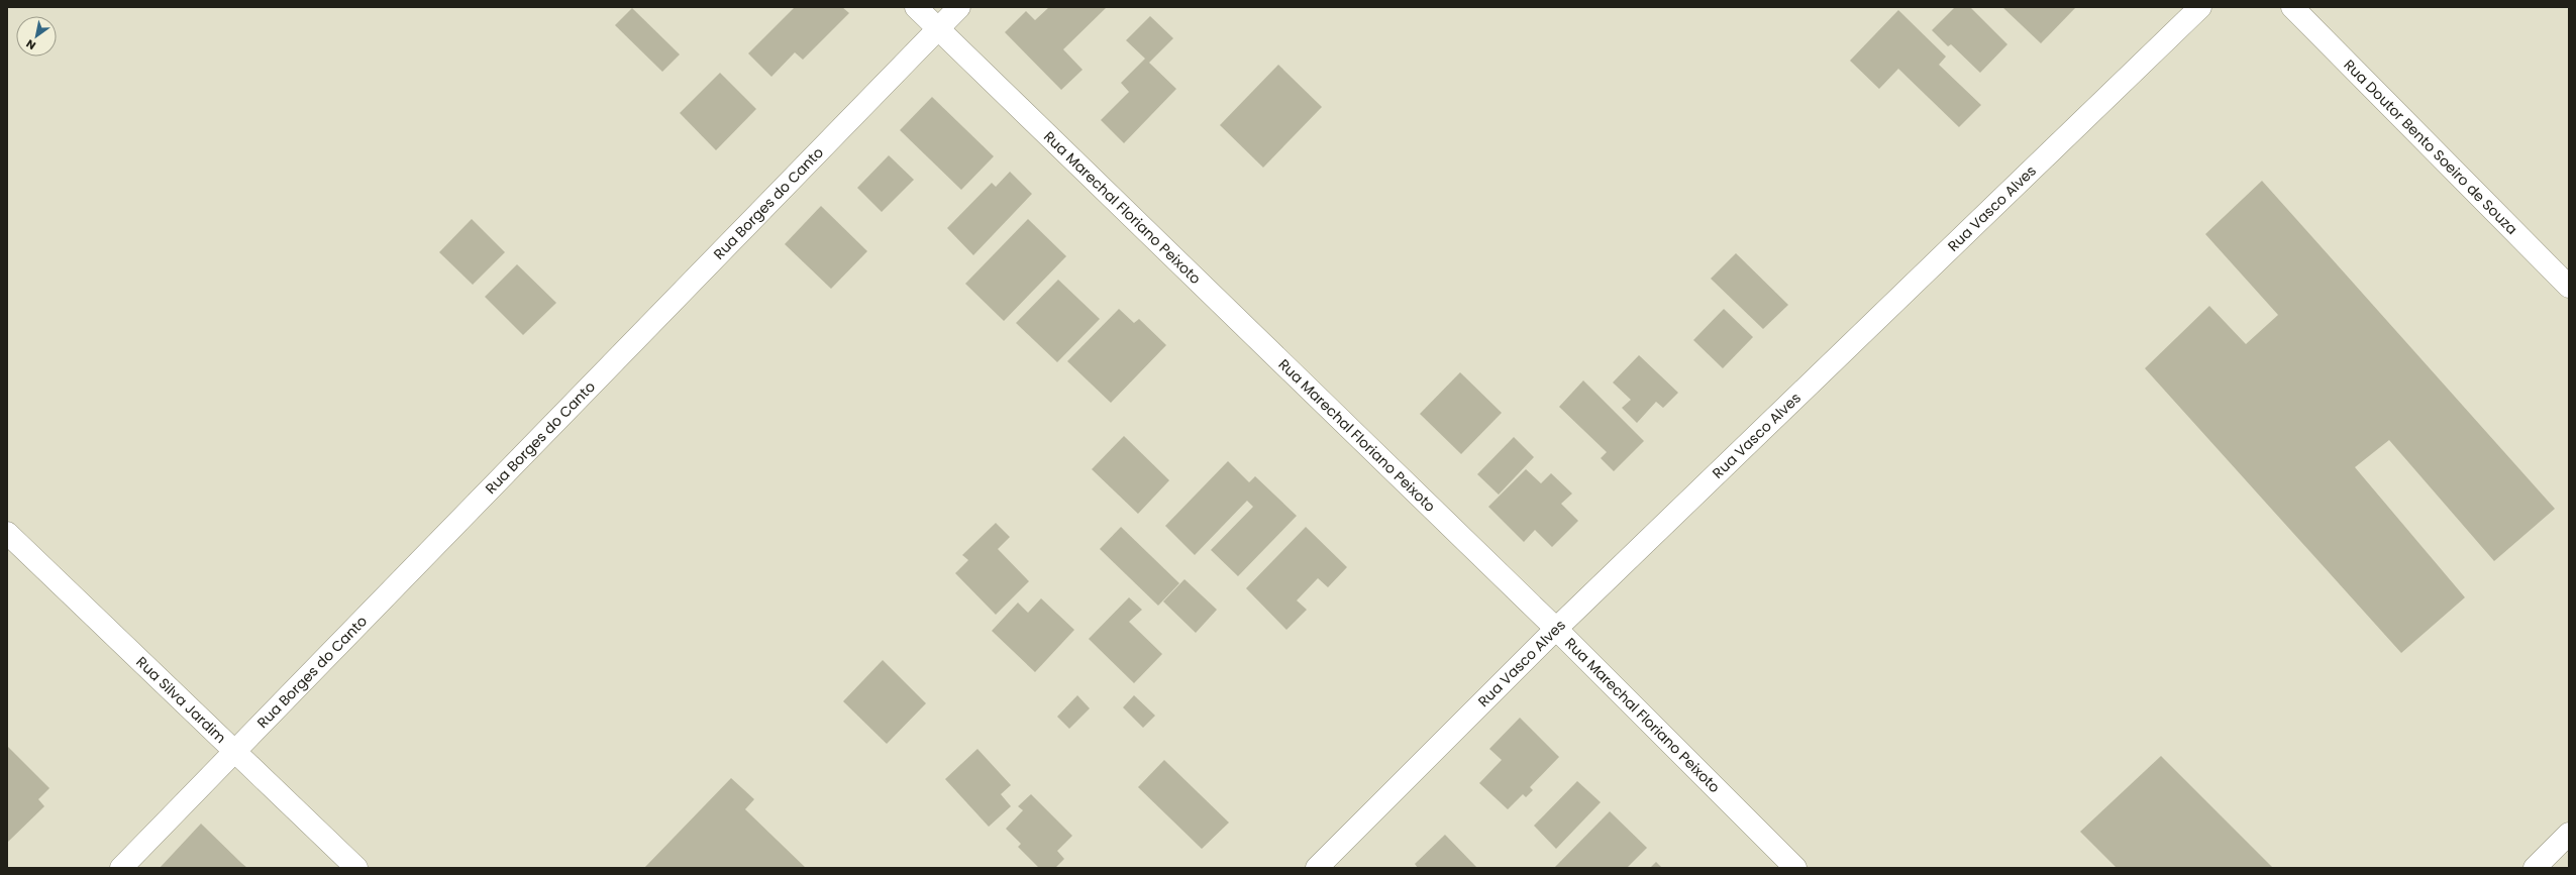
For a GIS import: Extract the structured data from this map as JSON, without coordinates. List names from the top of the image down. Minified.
{"streets":{"street":["Rua Doutor Bento Soeiro de Souza","Rua Borges do Canto","Rua Marechal Floriano Peixoto","Rua Vasco Alves","Rua Silva Jardim"]},"crossings":[["Rua Borges do Canto","Rua Marechal Floriano Peixoto"],["Rua Borges do Canto","Rua Silva Jardim"],["Rua Marechal Floriano Peixoto","Rua Vasco Alves"]],"north":"bottom left"}
